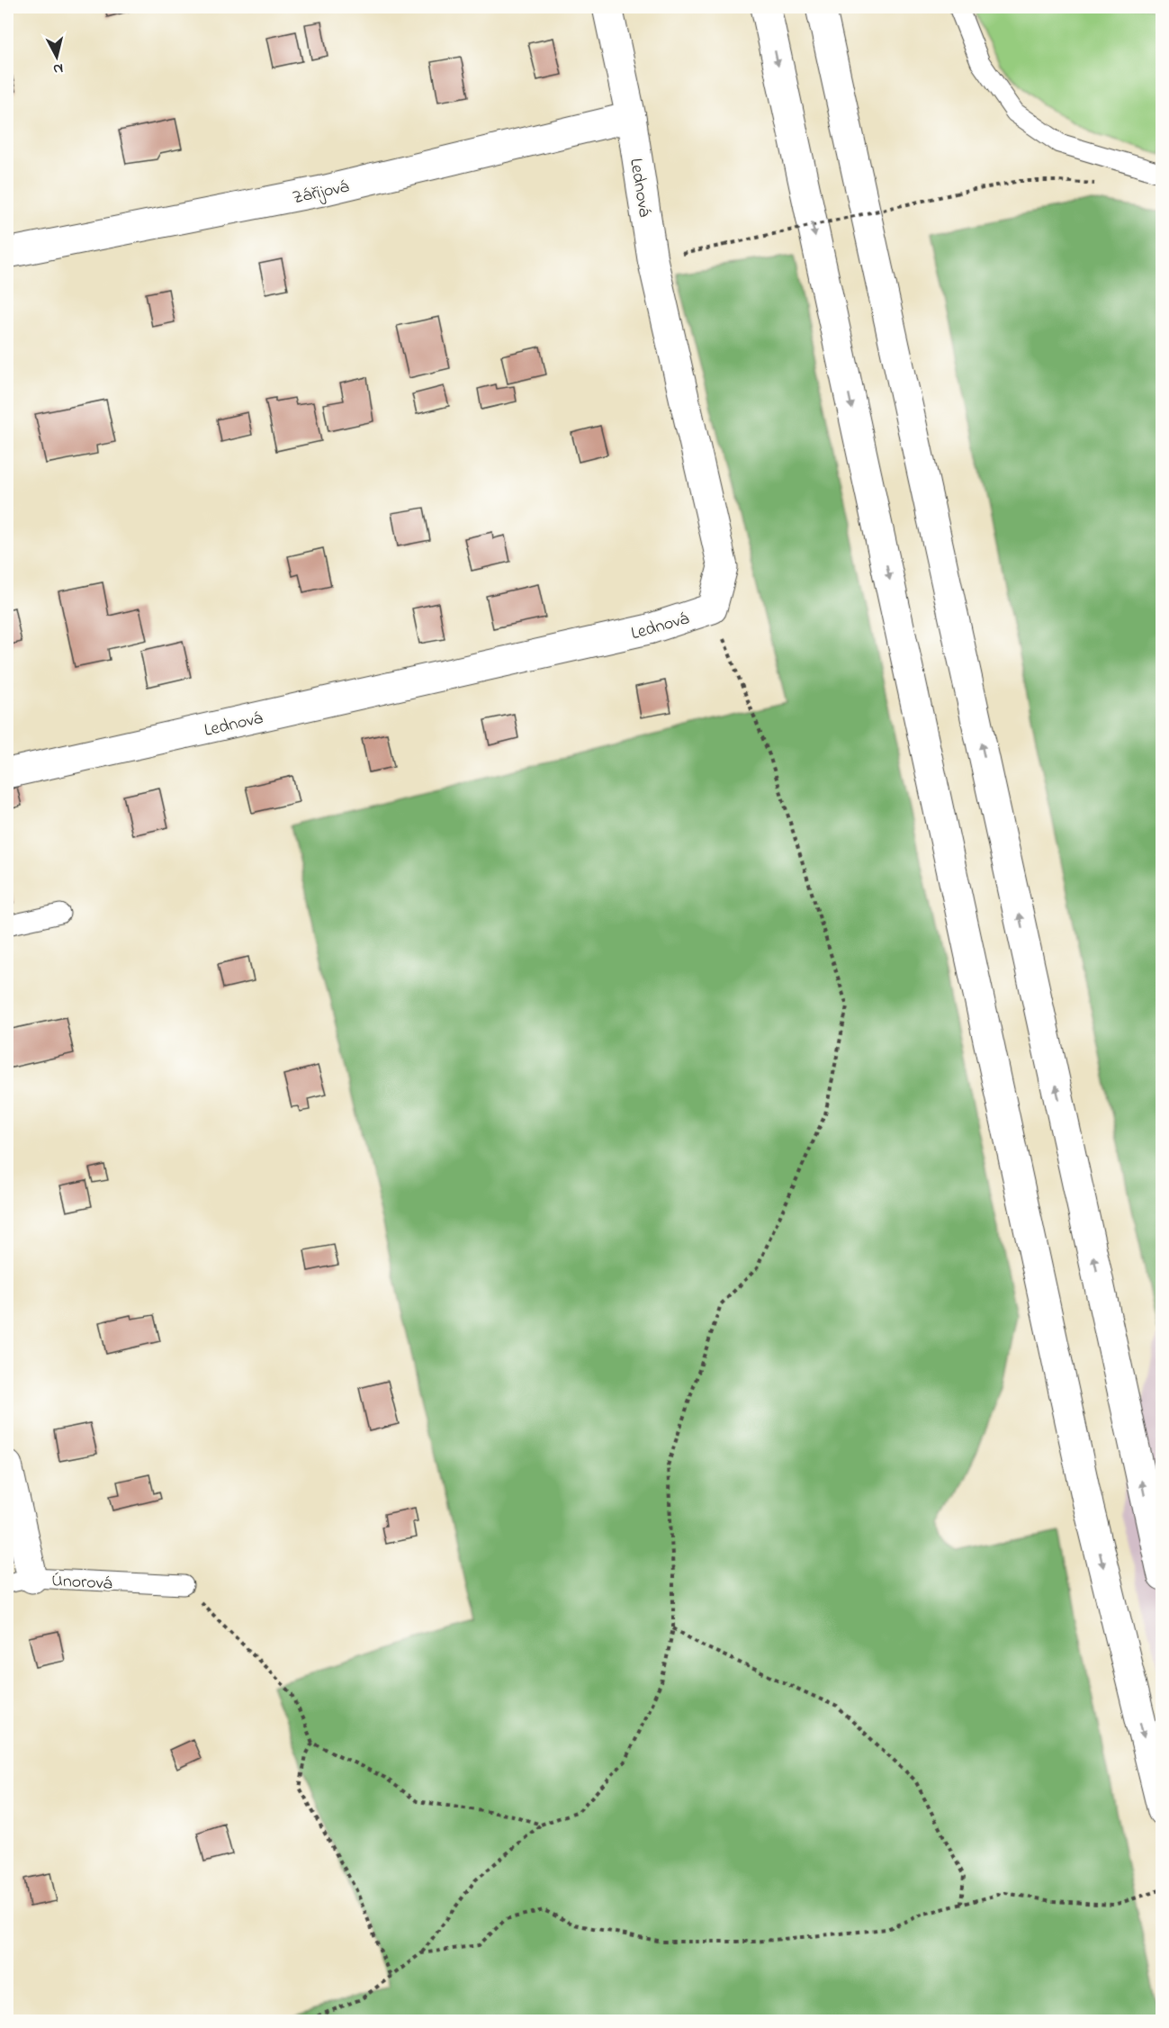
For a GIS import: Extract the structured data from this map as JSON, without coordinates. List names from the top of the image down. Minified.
{"streets":{"main road":["Lednová","Zářijová","Únorová"]},"crossings":[["Lednová","Zářijová"]],"north":"bottom"}
